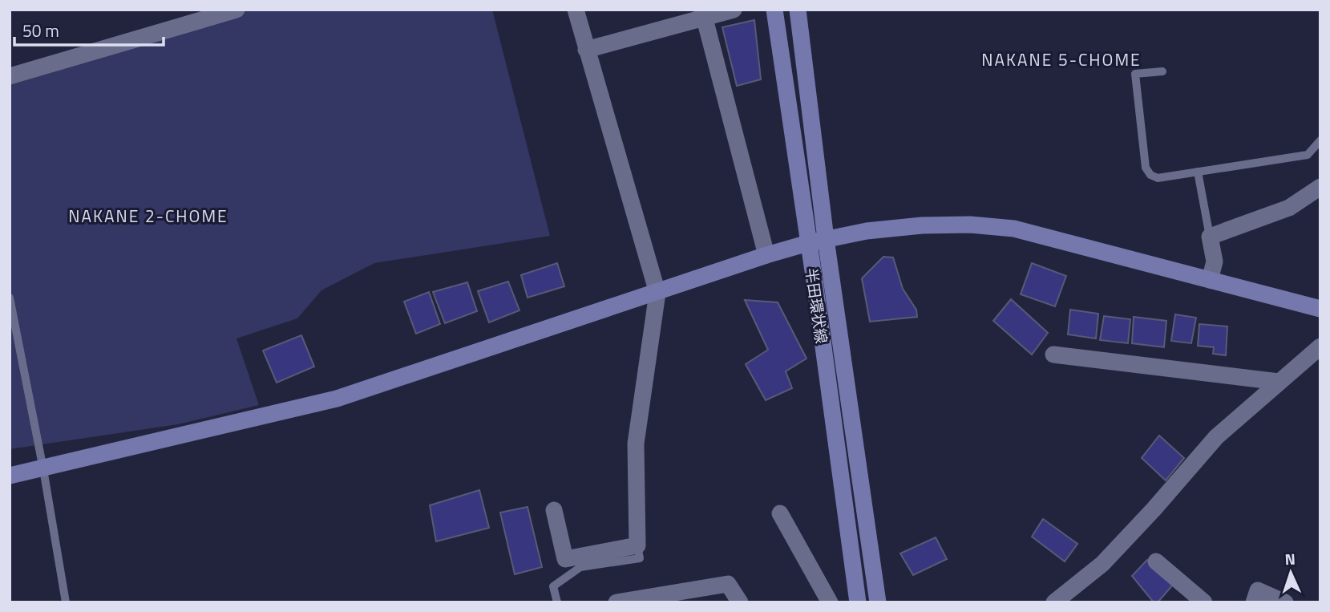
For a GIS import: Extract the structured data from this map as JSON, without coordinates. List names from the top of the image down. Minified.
{"streets":{"street":["半田環状線"]},"districts":["NAKANE 5-CHOME","NAKANE 2-CHOME"],"scale_bar":"50 m","north":"top"}
